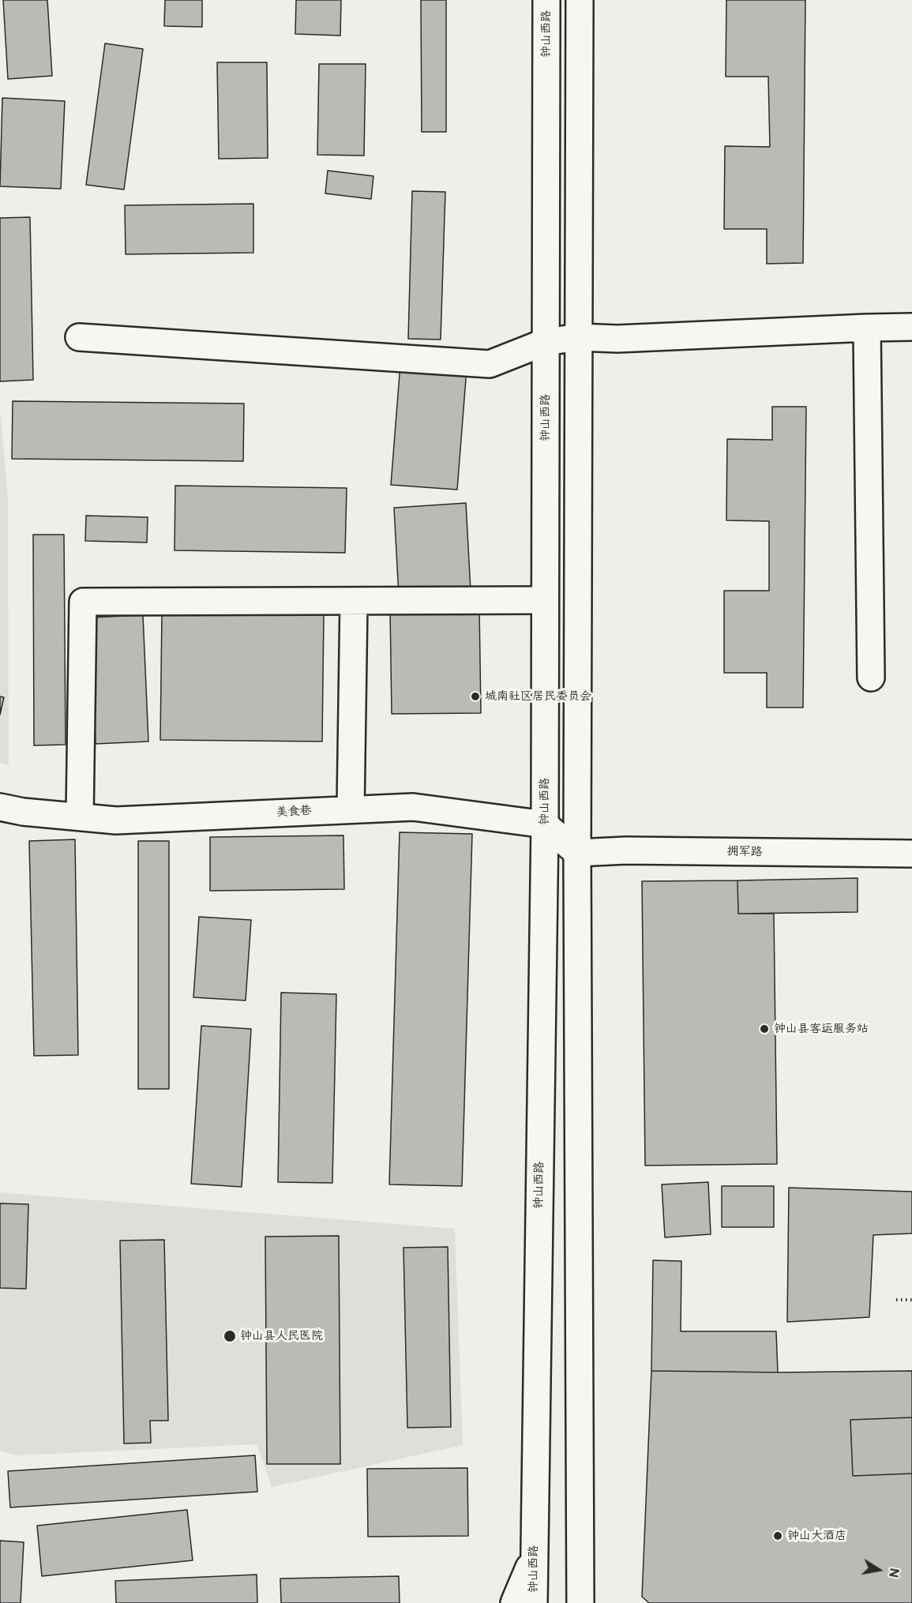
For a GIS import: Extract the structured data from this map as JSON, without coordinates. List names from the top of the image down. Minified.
{"streets":{"main road":["钟山西路","美食巷","拥军路"]},"crossings":[["钟山西路","美食巷"]],"places":["城南社区居民委员会","钟山县客运服务站","钟山县人民医院","钟山大酒店"],"north":"right"}
